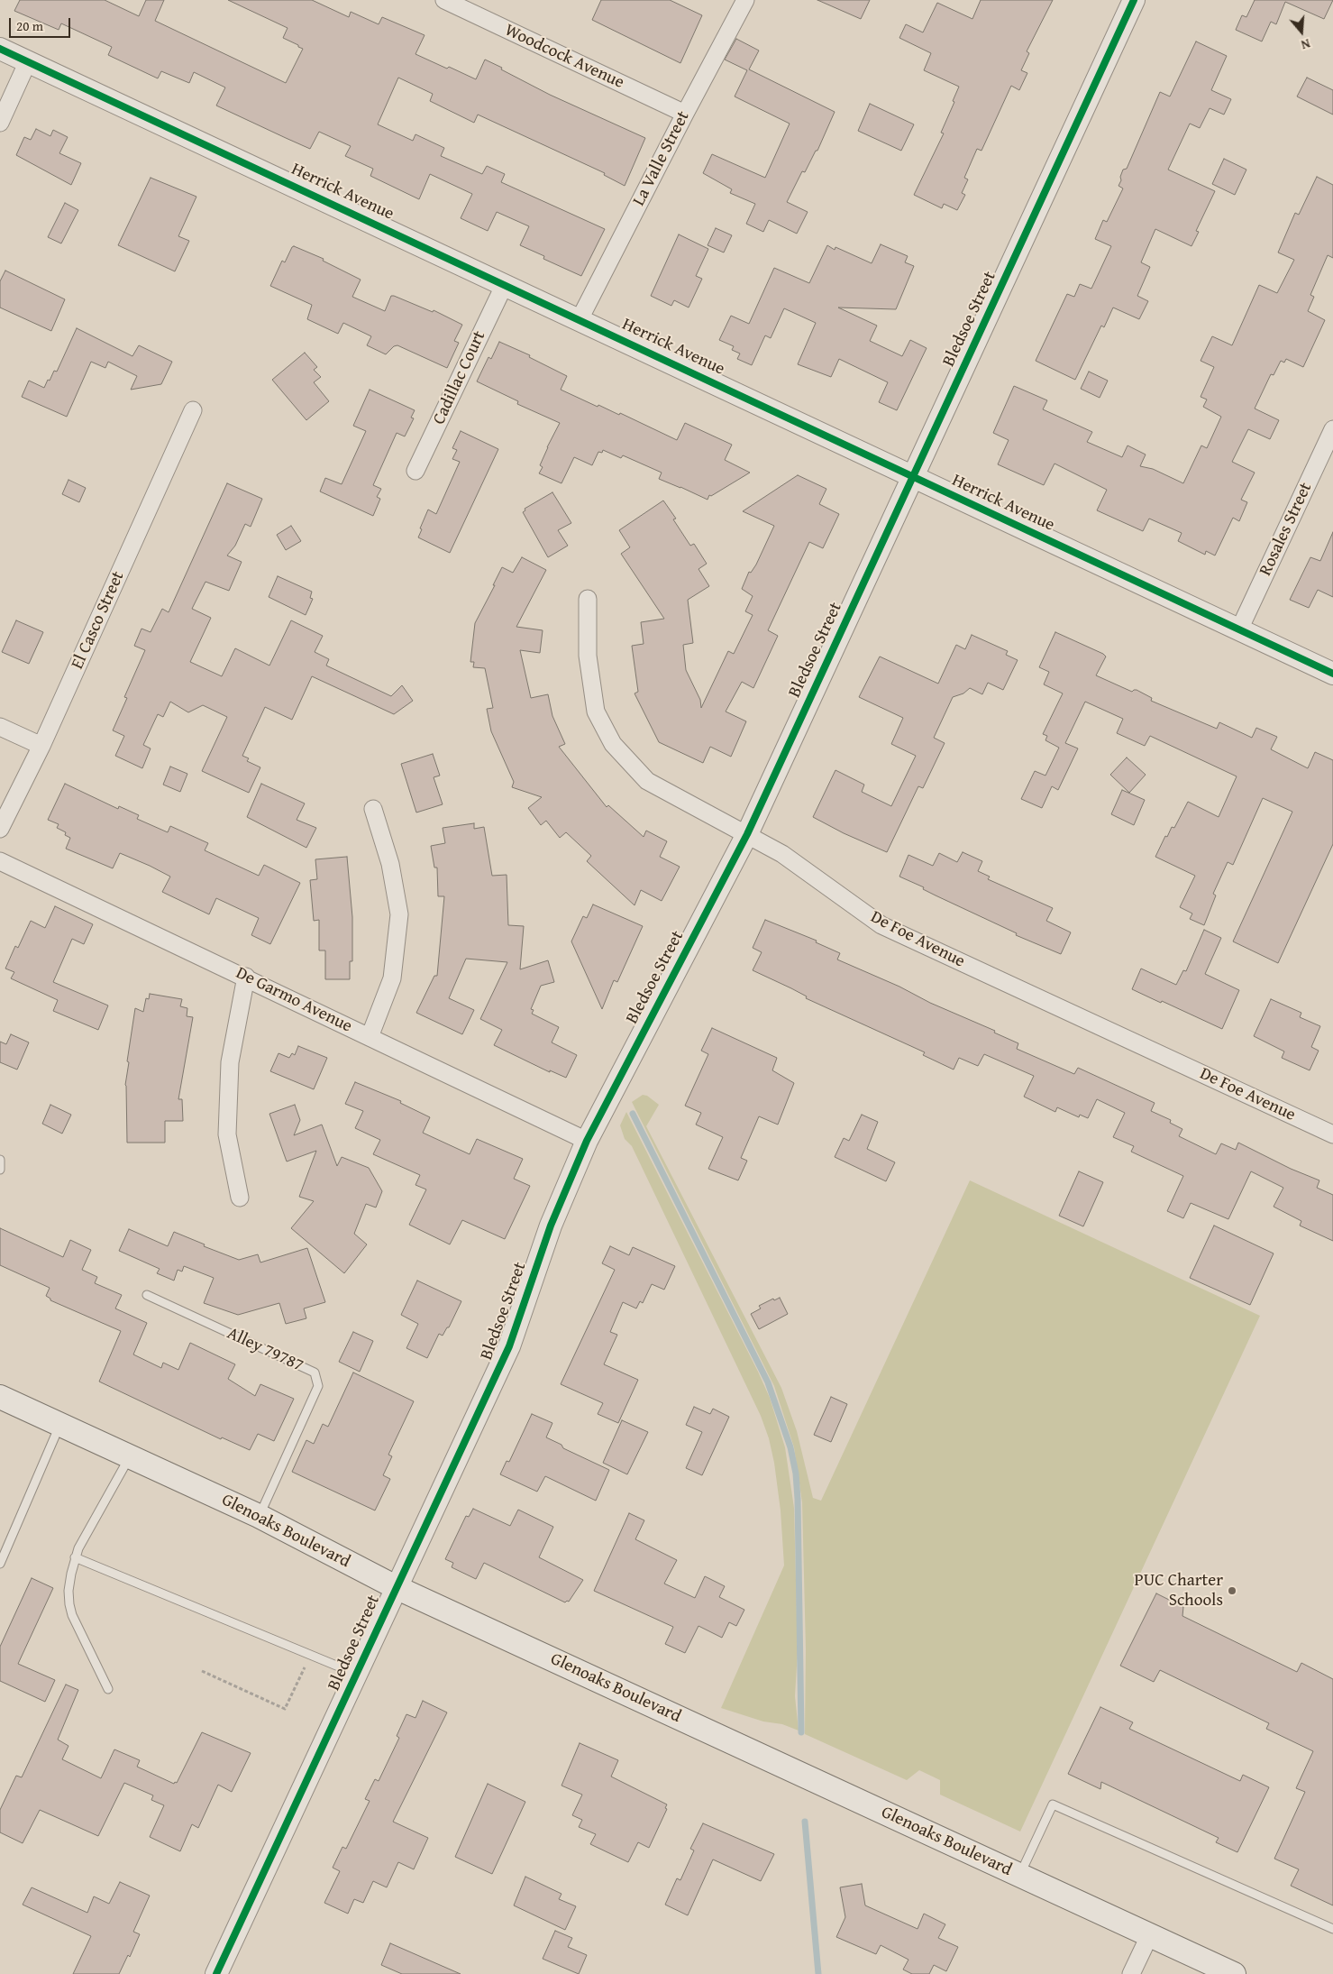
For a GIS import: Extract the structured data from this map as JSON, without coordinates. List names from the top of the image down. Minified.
{"streets":{"main road":["Glenoaks Boulevard"],"street":["Woodcock Avenue","La Valle Street","Herrick Avenue","Bledsoe Street","Cadillac Court","Rosales Street","El Casco Street","De Foe Avenue","De Garmo Avenue"],"lane":["Alley 79787"]},"crossings":[["Woodcock Avenue","La Valle Street"],["La Valle Street","Herrick Avenue"],["Herrick Avenue","Bledsoe Street"],["Herrick Avenue","Cadillac Court"],["Herrick Avenue","Rosales Street"],["Bledsoe Street","De Foe Avenue"],["Bledsoe Street","De Garmo Avenue"],["Bledsoe Street","Glenoaks Boulevard"],["Alley 79787","Glenoaks Boulevard"]],"places":["PUC Charter Schools"],"scale_bar":"20 m","north":"bottom"}
